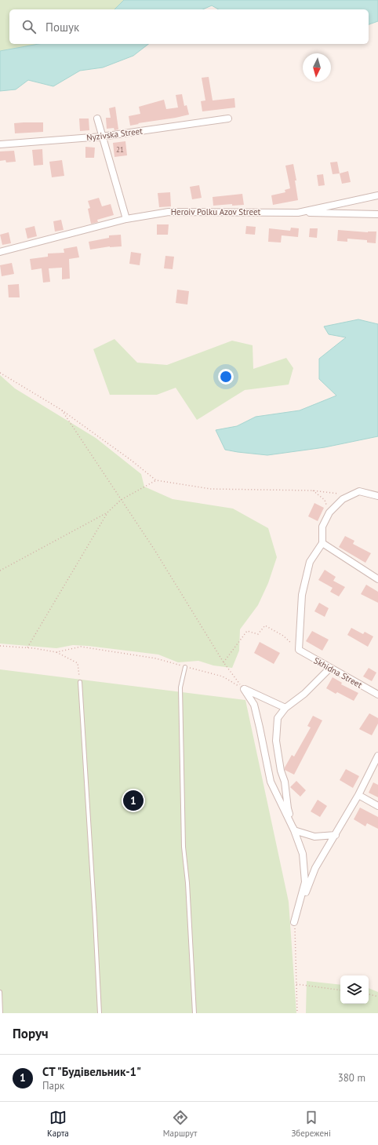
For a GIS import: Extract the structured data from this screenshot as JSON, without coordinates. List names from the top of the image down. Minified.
{"streets":{"street":["Nyzivska Street","Heroiv Polku Azov Street","Skhidna Street"]},"house_numbers":["21"],"north":"bottom","page":{"search":"Пошук","pins":"1","heading":"Поруч","list":[{"mark":"1","name":"СТ \"Будівельник-1\"","note":"Парк","value":"380 m"}],"nav":["Карта","Маршрут","Збережені"]}}
